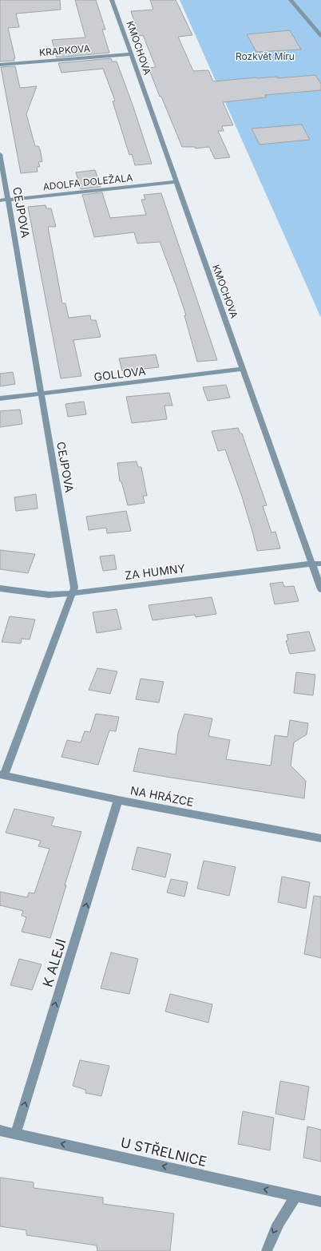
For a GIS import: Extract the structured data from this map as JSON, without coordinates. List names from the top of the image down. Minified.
{"streets":{"street":["KMOCHOVA","KRAPKOVA","ADOLFA DOLEŽALA","CEJPOVA","GOLLOVA","ZA HUMNY","NA HRÁZCE","K ALEJI","U STŘELNICE"]},"crossings":[["KMOCHOVA","KRAPKOVA"],["KMOCHOVA","ADOLFA DOLEŽALA"],["KMOCHOVA","GOLLOVA"],["KMOCHOVA","ZA HUMNY"],["ADOLFA DOLEŽALA","CEJPOVA"],["CEJPOVA","GOLLOVA"],["CEJPOVA","ZA HUMNY"],["CEJPOVA","NA HRÁZCE"],["NA HRÁZCE","K ALEJI"],["K ALEJI","U STŘELNICE"]],"one_way":["K ALEJI","U STŘELNICE"],"parks":["Rozkvět Míru"]}
